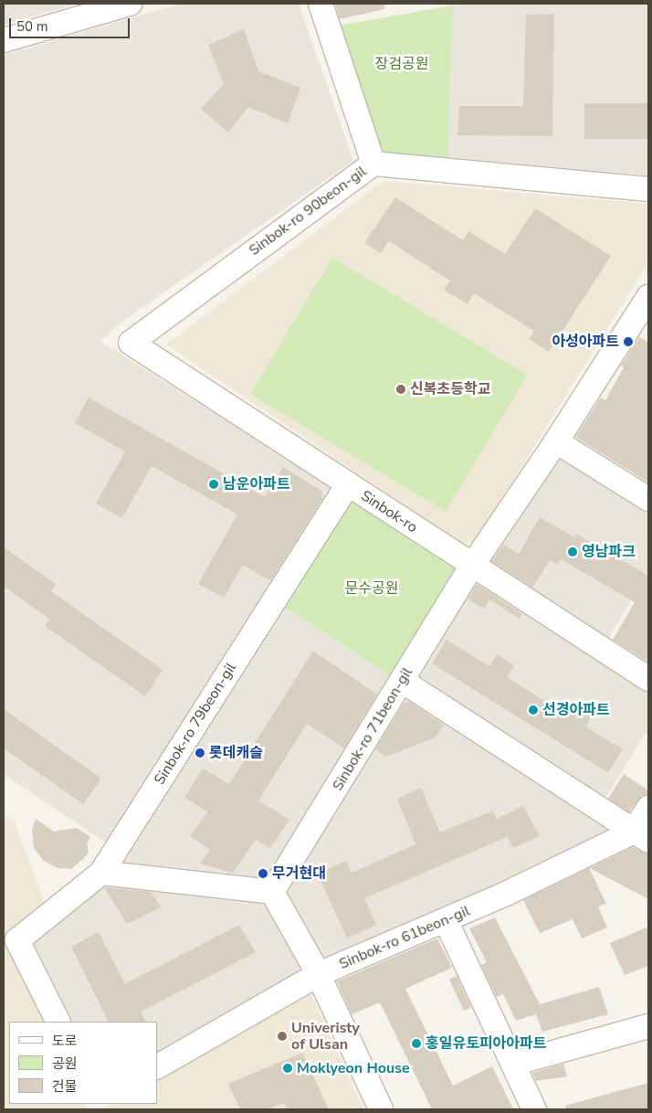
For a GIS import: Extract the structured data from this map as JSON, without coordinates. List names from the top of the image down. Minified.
{"streets":{"street":["Sinbok-ro 90beon-gil","Sinbok-ro","Sinbok-ro 79beon-gil","Sinbok-ro 71beon-gil","Sinbok-ro 61beon-gil"]},"crossings":[["Sinbok-ro 90beon-gil","Sinbok-ro"],["Sinbok-ro","Sinbok-ro 79beon-gil"],["Sinbok-ro","Sinbok-ro 71beon-gil"]],"parks":["장검공원","문수공원"],"places":["아성아파트","신복초등학교","남운아파트","영남파크","선경아파트","롯데캐슬","무거현대","Univeristy of Ulsan","홍일유토피아아파트","Moklyeon House"],"legend":["도로","공원","건물"],"scale_bar":"50 m"}
